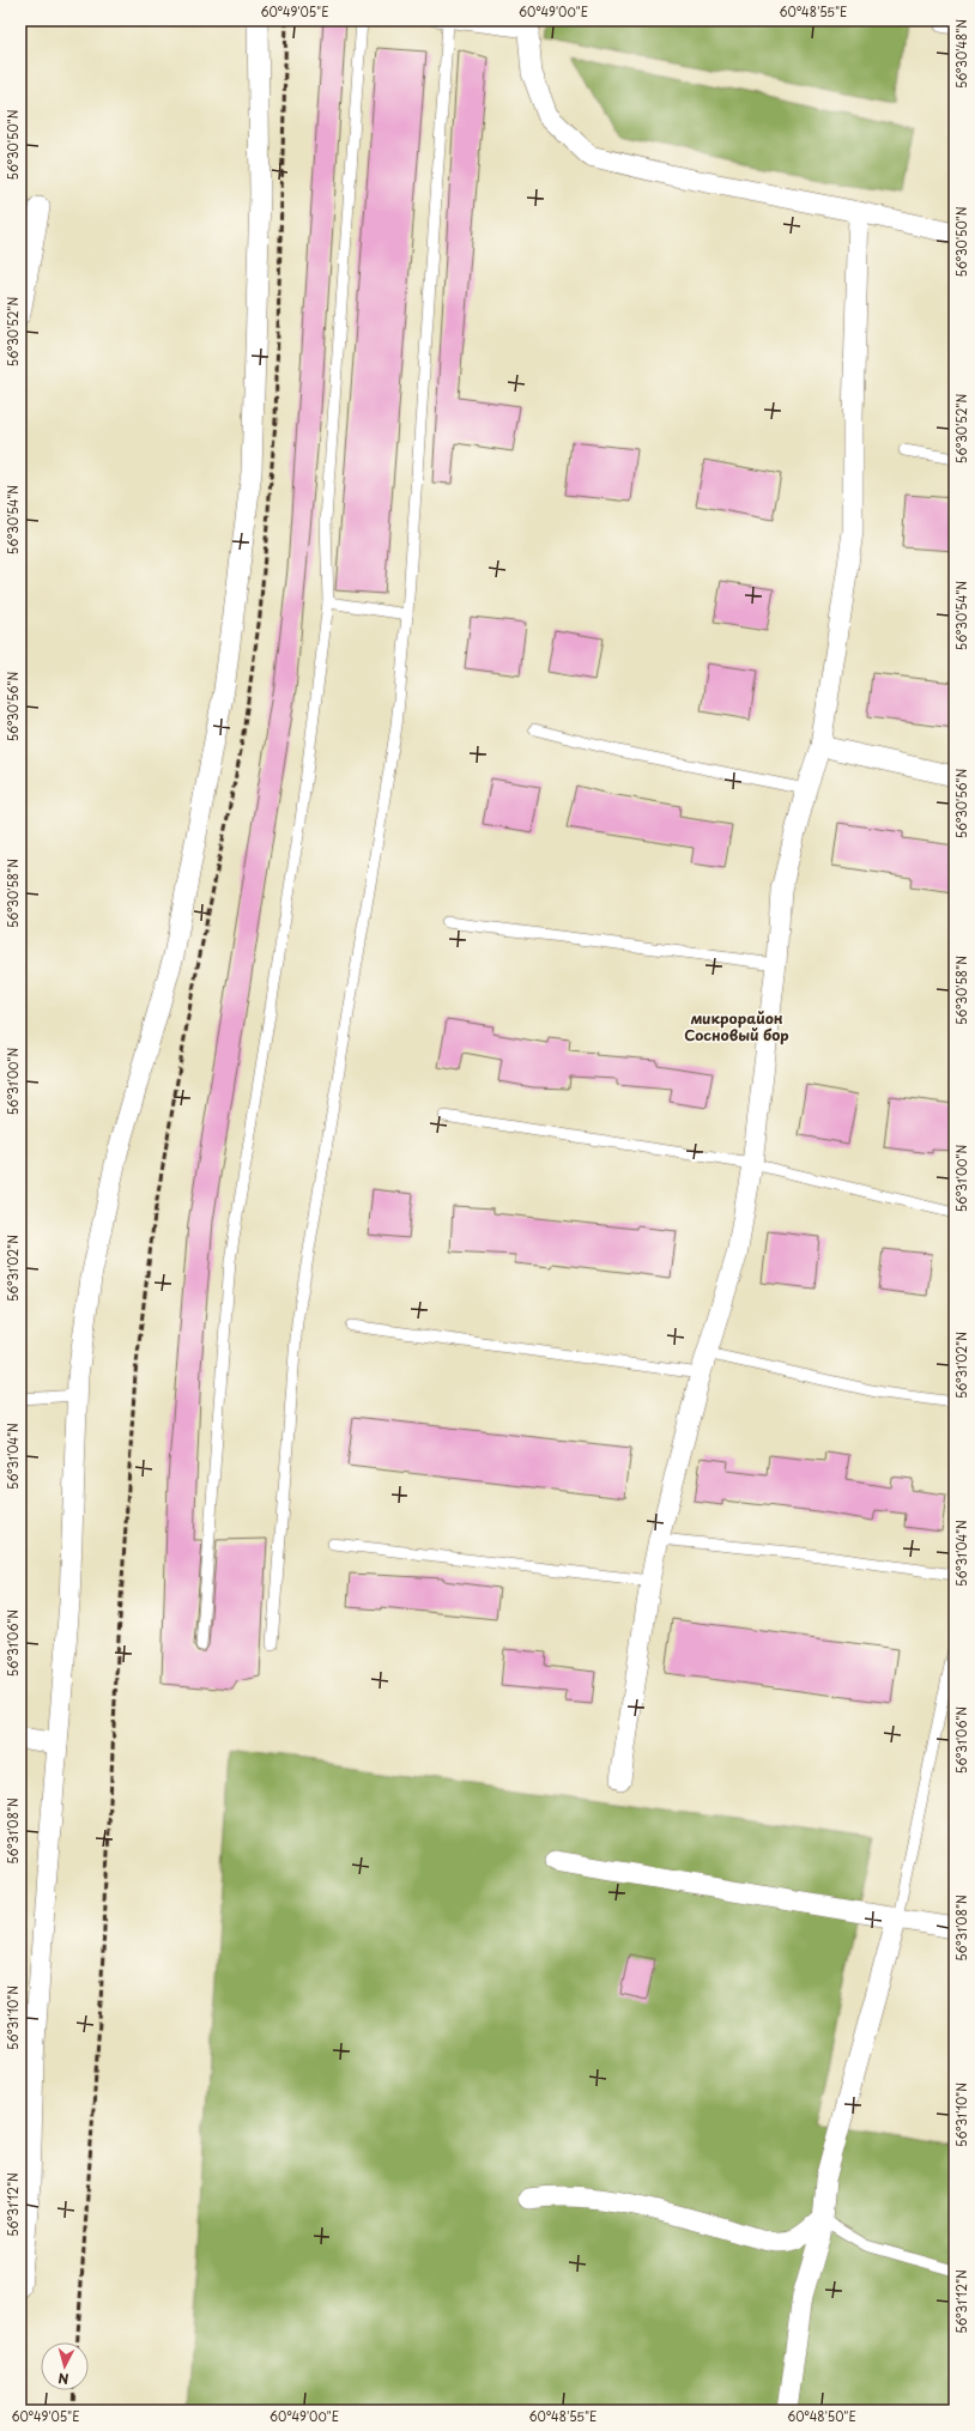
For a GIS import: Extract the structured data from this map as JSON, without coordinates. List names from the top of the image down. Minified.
{"districts":["микрорайон Сосновый бор"],"north":"bottom","coordinates":["60°49'05\"E","60°49'00\"E","60°48'55\"E","56°30'48\"N","56°30'50\"N","56°30'52\"N","56°30'54\"N","56°30'56\"N","56°30'58\"N","56°31'00\"N","56°31'02\"N","56°31'04\"N","56°31'06\"N","56°31'08\"N","56°31'10\"N","56°31'12\"N","60°48'50\"E"]}
